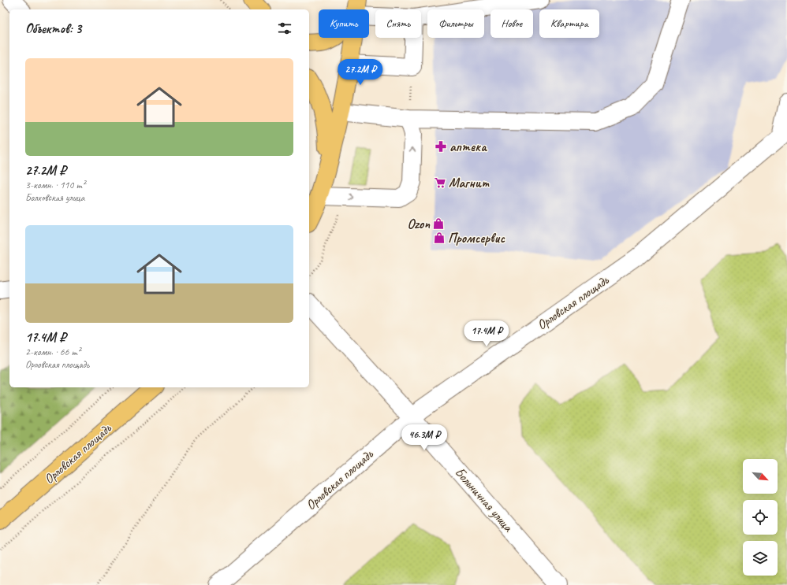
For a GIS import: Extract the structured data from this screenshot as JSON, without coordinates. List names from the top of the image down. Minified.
{"streets":{"main road":["Орловская площадь"],"street":["Больничная улица"]},"crossings":[["Орловская площадь","Больничная улица"]],"places":{"pharmacy":["аптека"],"supermarket":["Магнит"],"shop":["Ozon","Промсервис"]},"north":"bottom right","page":{"chip":["Купить","Снять","Фильтры","Новое","Квартира"],"heading":"Объектов: 3","list":[{"name":"27.2M ₽","note":"3-комн. · 110 m² · Болховская улица"},{"name":"17.4M ₽","note":"2-комн. · 66 m² · Орловская площадь"}],"price":["27.2M ₽","17.4M ₽","46.3M ₽"]}}
